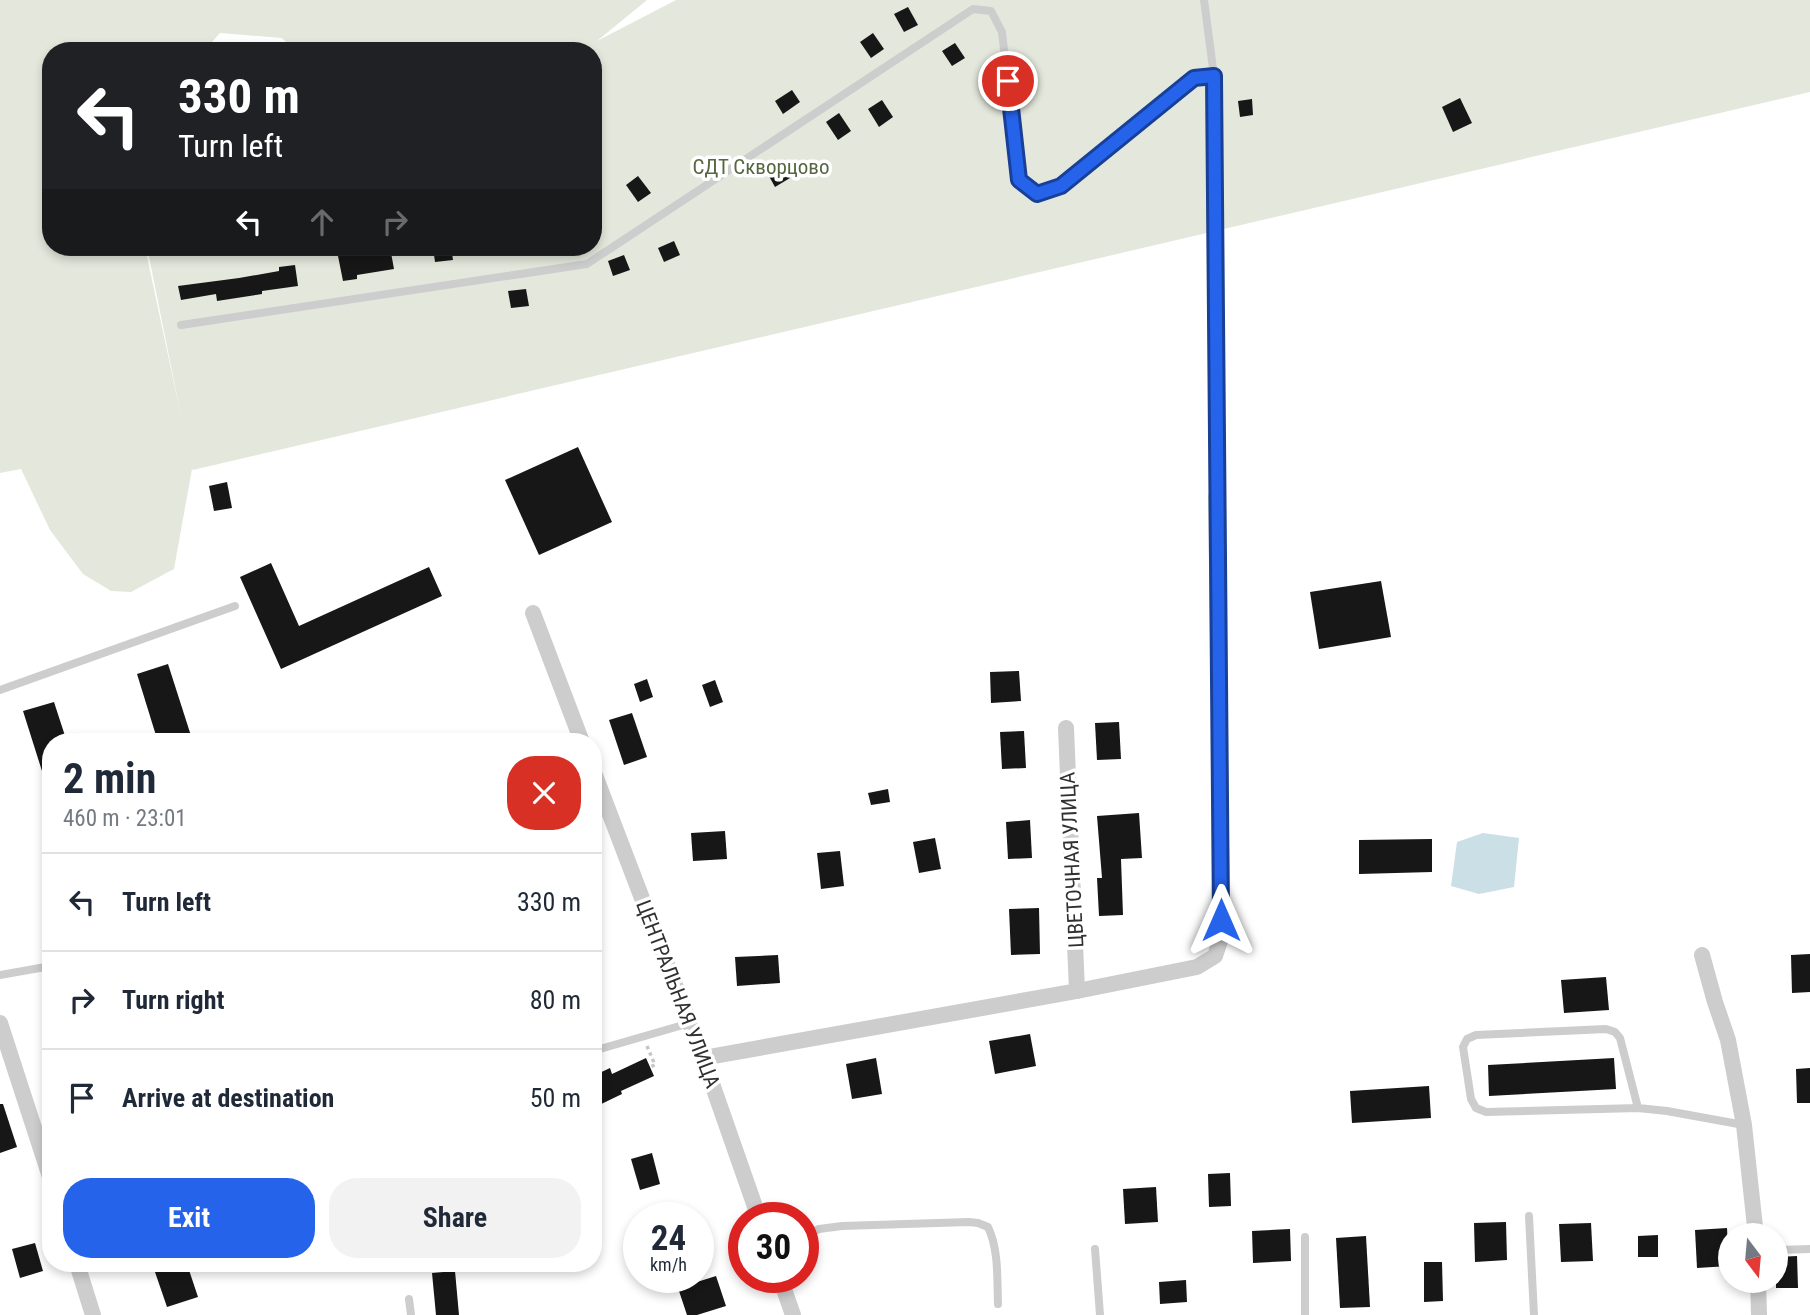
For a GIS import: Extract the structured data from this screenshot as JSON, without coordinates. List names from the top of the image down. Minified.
{"streets":{"street":["ЦВЕТОЧНАЯ УЛИЦА","ЦЕНТРАЛЬНАЯ УЛИЦА"]},"parks":["СДТ Скворцово"],"north":"bottom","page":{"turn":["330 m","Turn left"],"heading":["2 min","460 m · 23:01"],"list":[{"name":"Turn left","value":"330 m"},{"name":"Turn right","value":"80 m"},{"name":"Arrive at destination","value":"50 m"}],"buttons":["Exit","Share"],"speed":"24 km/h","limit":"30"}}
